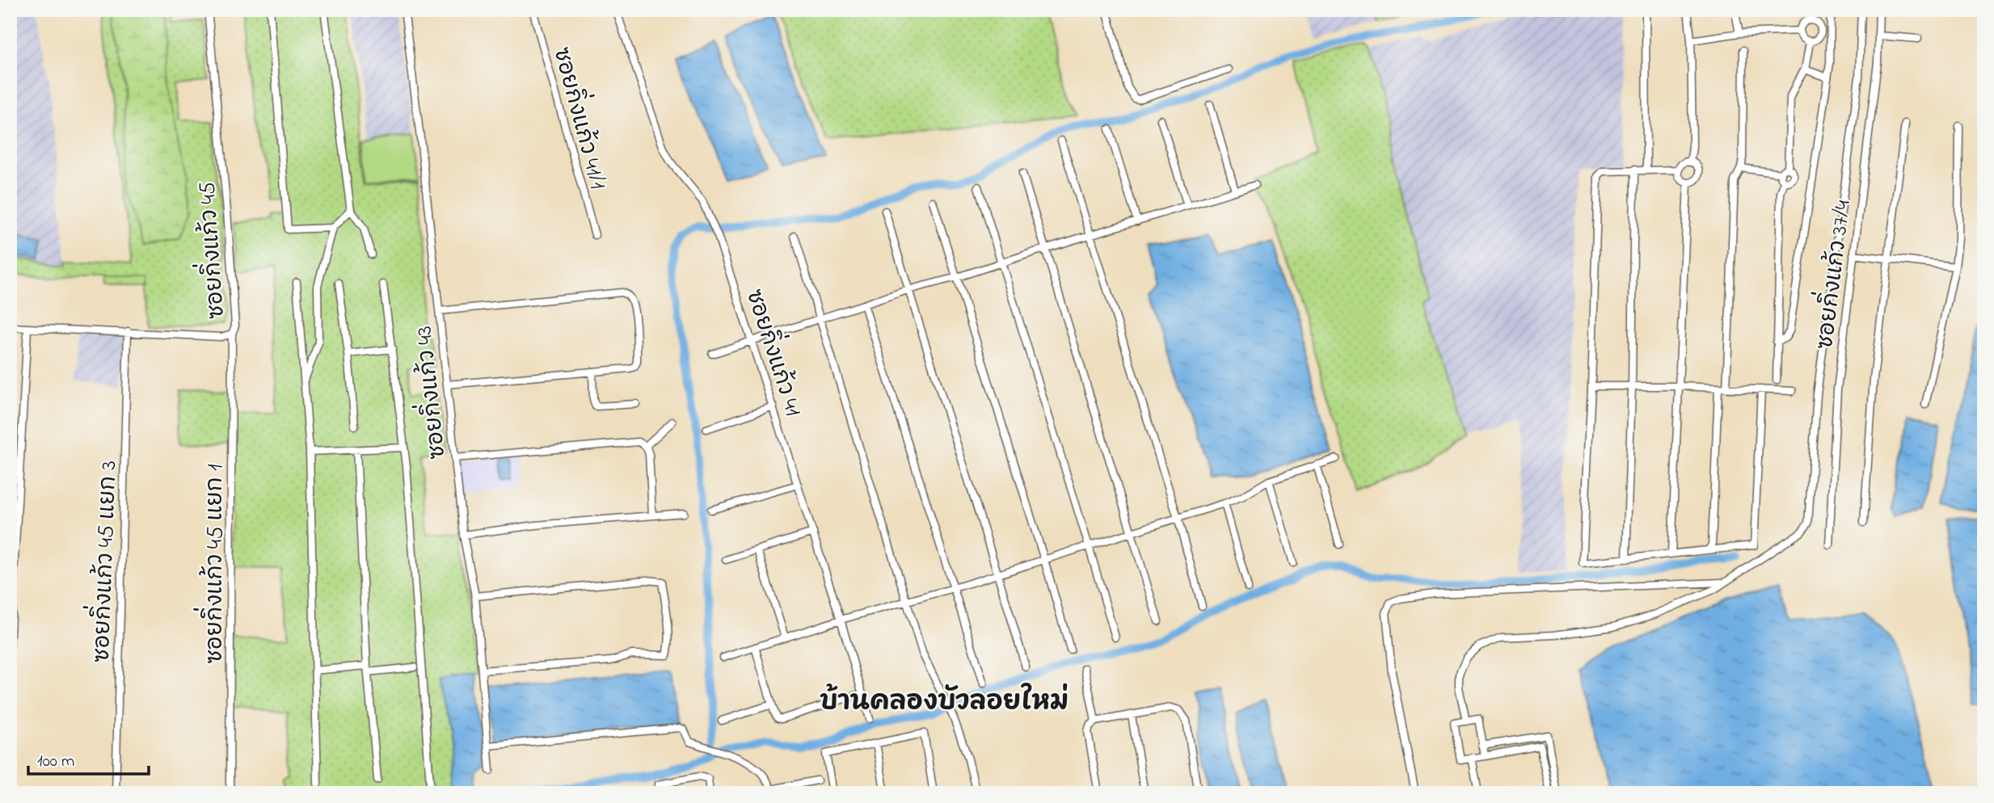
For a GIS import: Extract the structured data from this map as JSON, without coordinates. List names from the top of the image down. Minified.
{"streets":{"street":["ซอยกิ่งแก้ว 41/1","ซอยกิ่งแก้ว 45","ซอยกิ่งแก้ว 37/4","ซอยกิ่งแก้ว 41","ซอยกิ่งแก้ว 43","ซอยกิ่งแก้ว 45 แยก 3","ซอยกิ่งแก้ว 45 แยก 1"]},"crossings":[["ซอยกิ่งแก้ว 45","ซอยกิ่งแก้ว 45 แยก 3"],["ซอยกิ่งแก้ว 45","ซอยกิ่งแก้ว 45 แยก 1"]],"districts":["บ้านคลองบัวลอยใหม่"],"scale_bar":"100 m"}
